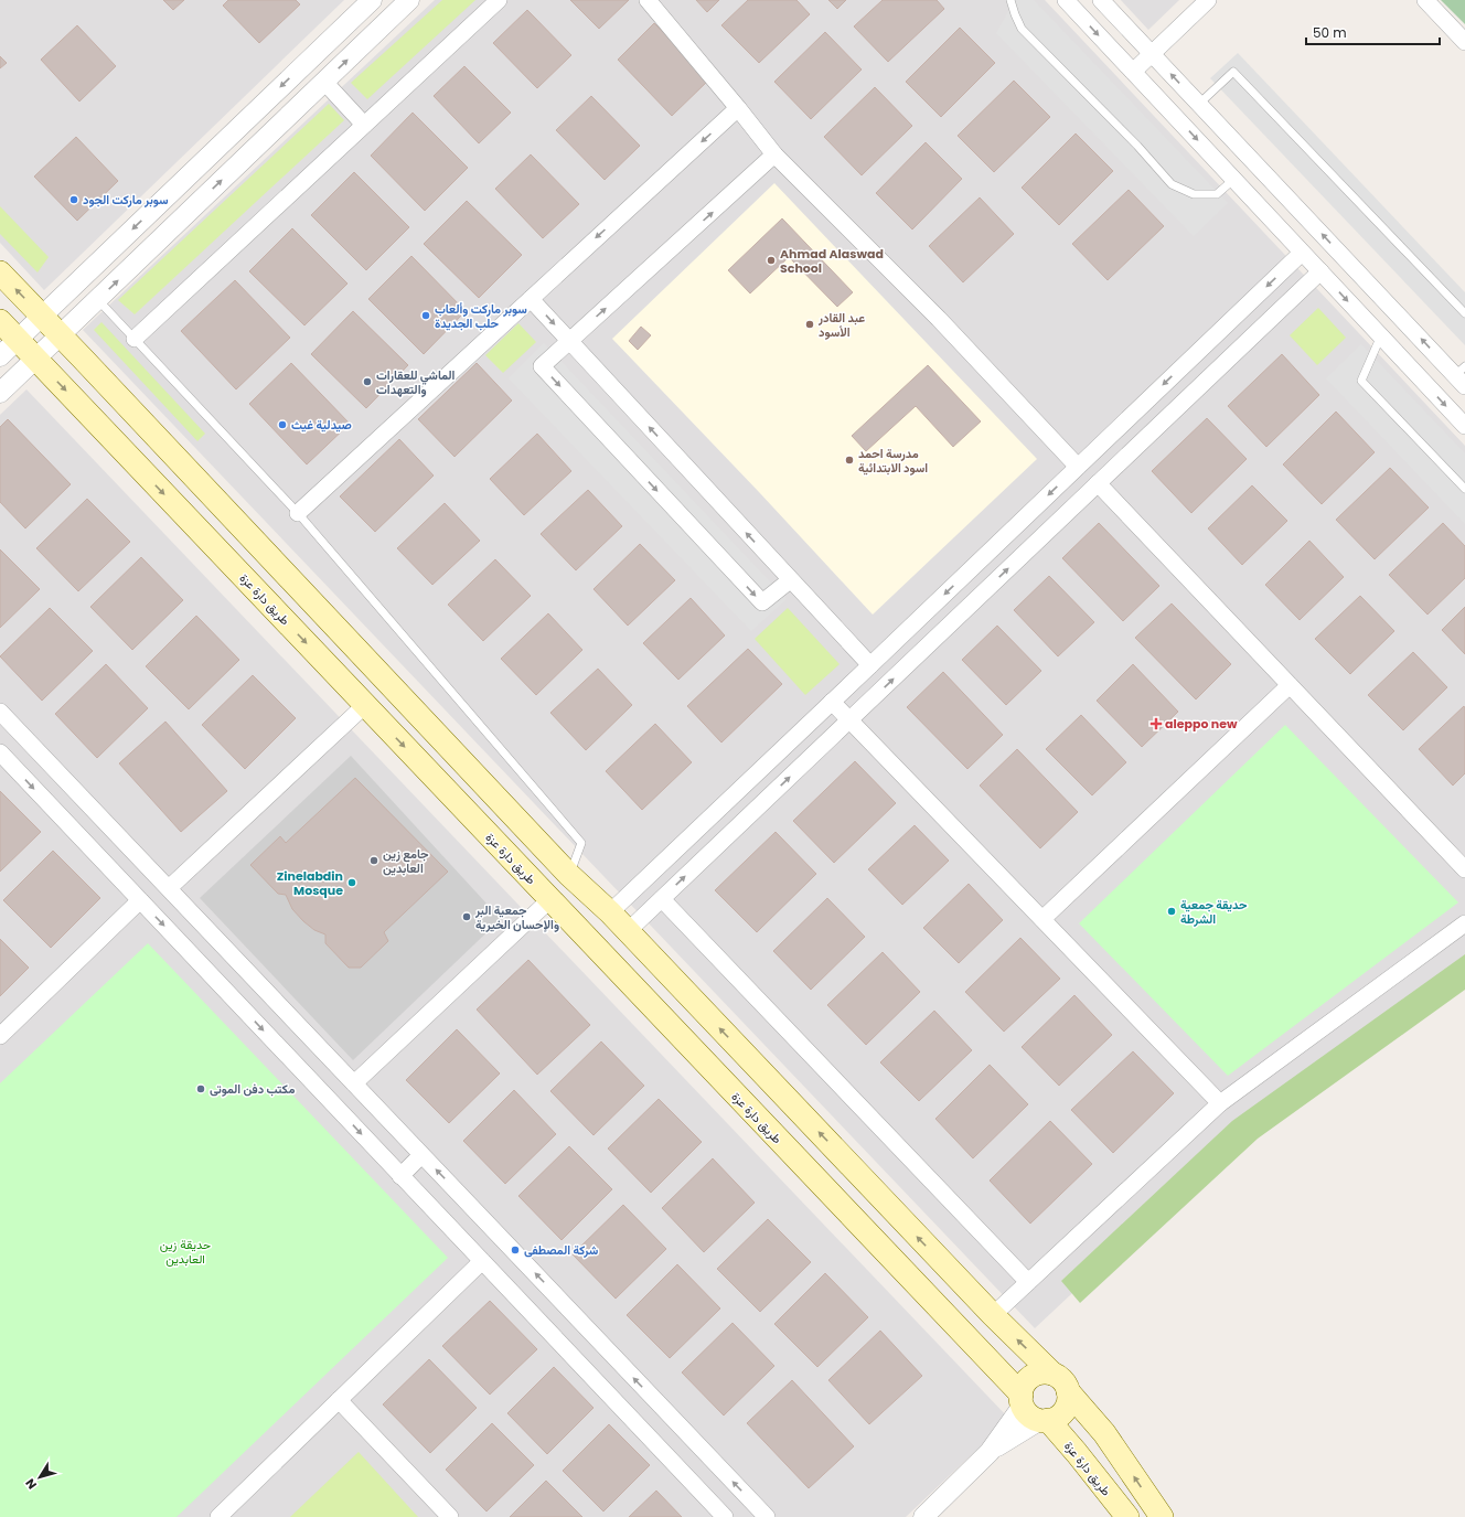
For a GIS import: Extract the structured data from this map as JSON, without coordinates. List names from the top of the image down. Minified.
{"streets":{"main road":["طريق دارة عزة"]},"parks":["حديقة زين العابدين"],"places":{"other":["سوبر ماركت الجود","Ahmad Alaswad School","سوبر ماركت وألعاب حلب الجديدة","عبد القادر الأسود","الماشي للعقارات والتعهدات","صيدلية غيث","مدرسة احمد اسود الابتدائية","جامع زين العابدين","Zinelabdin Mosque","حديقة جمعية الشرطة","جمعية البر والإحسان الخيرية","مكتب دفن الموتى","شركة المصطفى"],"health":["aleppo new"]},"scale_bar":"50 m","north":"bottom left"}
